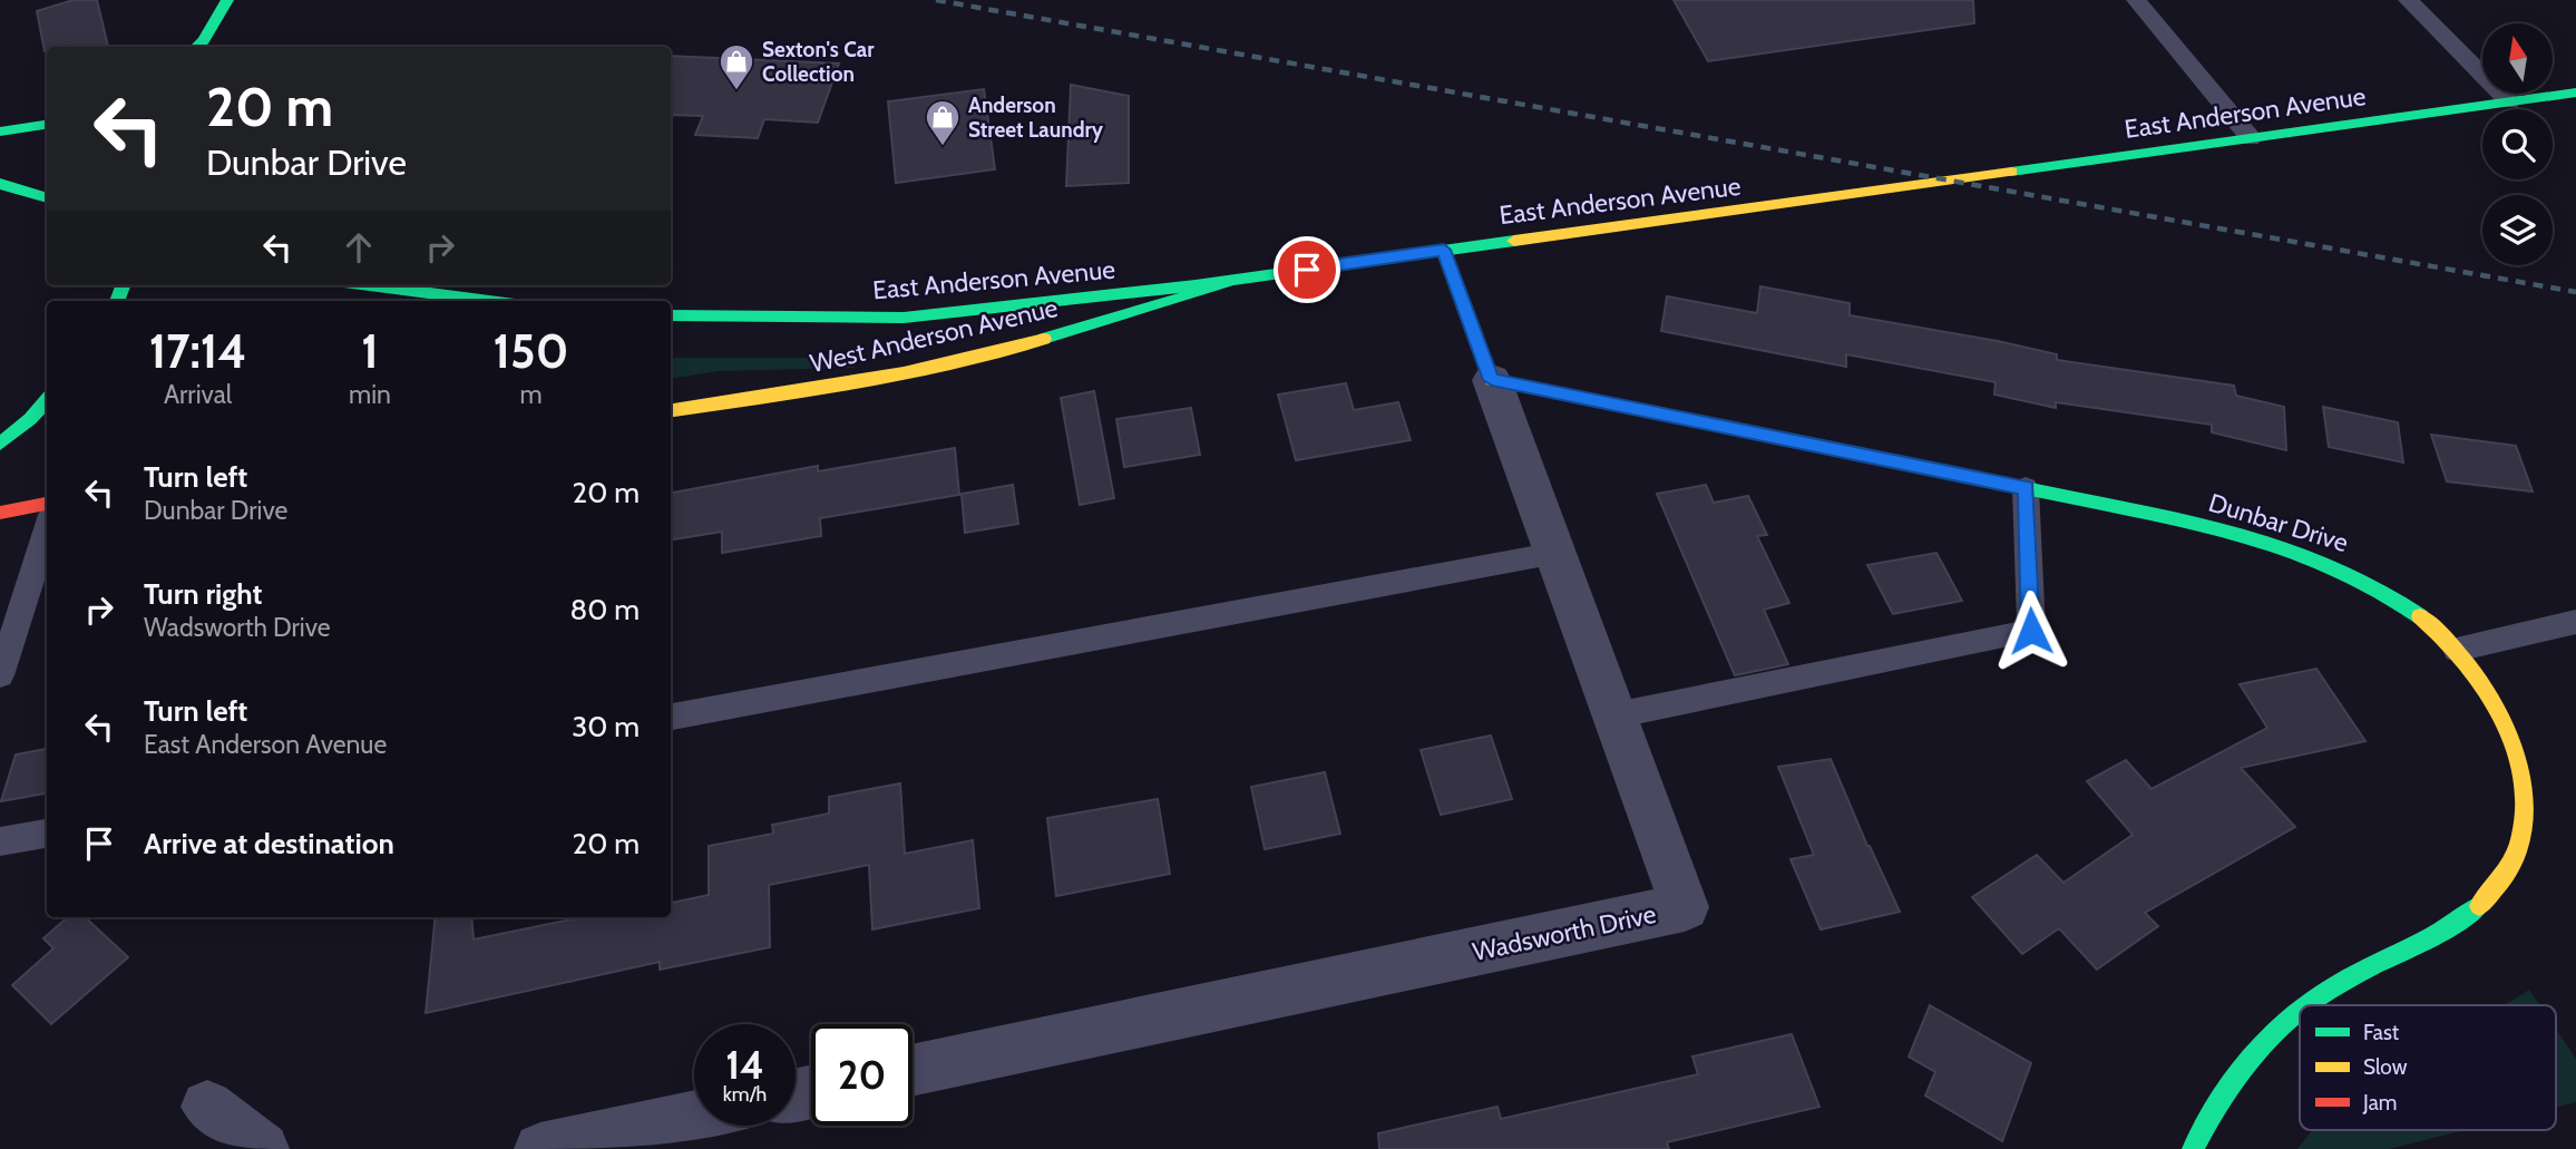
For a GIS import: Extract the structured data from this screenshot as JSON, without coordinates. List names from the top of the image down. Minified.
{"streets":{"main road":["East Anderson Avenue","West Anderson Avenue","Dunbar Drive","Wadsworth Drive"]},"crossings":[["East Anderson Avenue","West Anderson Avenue"],["East Anderson Avenue","Wadsworth Drive"],["Dunbar Drive","Wadsworth Drive"]],"places":{"shop":["Sexton's Car Collection","Anderson Street Laundry"]},"legend":["Fast","Slow","Jam"],"north":"top","page":{"turn":["20 m","Dunbar Drive"],"eta":["17:14","Arrival","1","min","150","m"],"list":[{"name":"Turn left","note":"Dunbar Drive","value":"20 m"},{"name":"Turn right","note":"Wadsworth Drive","value":"80 m"},{"name":"Turn left","note":"East Anderson Avenue","value":"30 m"},{"name":"Arrive at destination","value":"20 m"}],"speed":"14 km/h","limit":"20"}}
